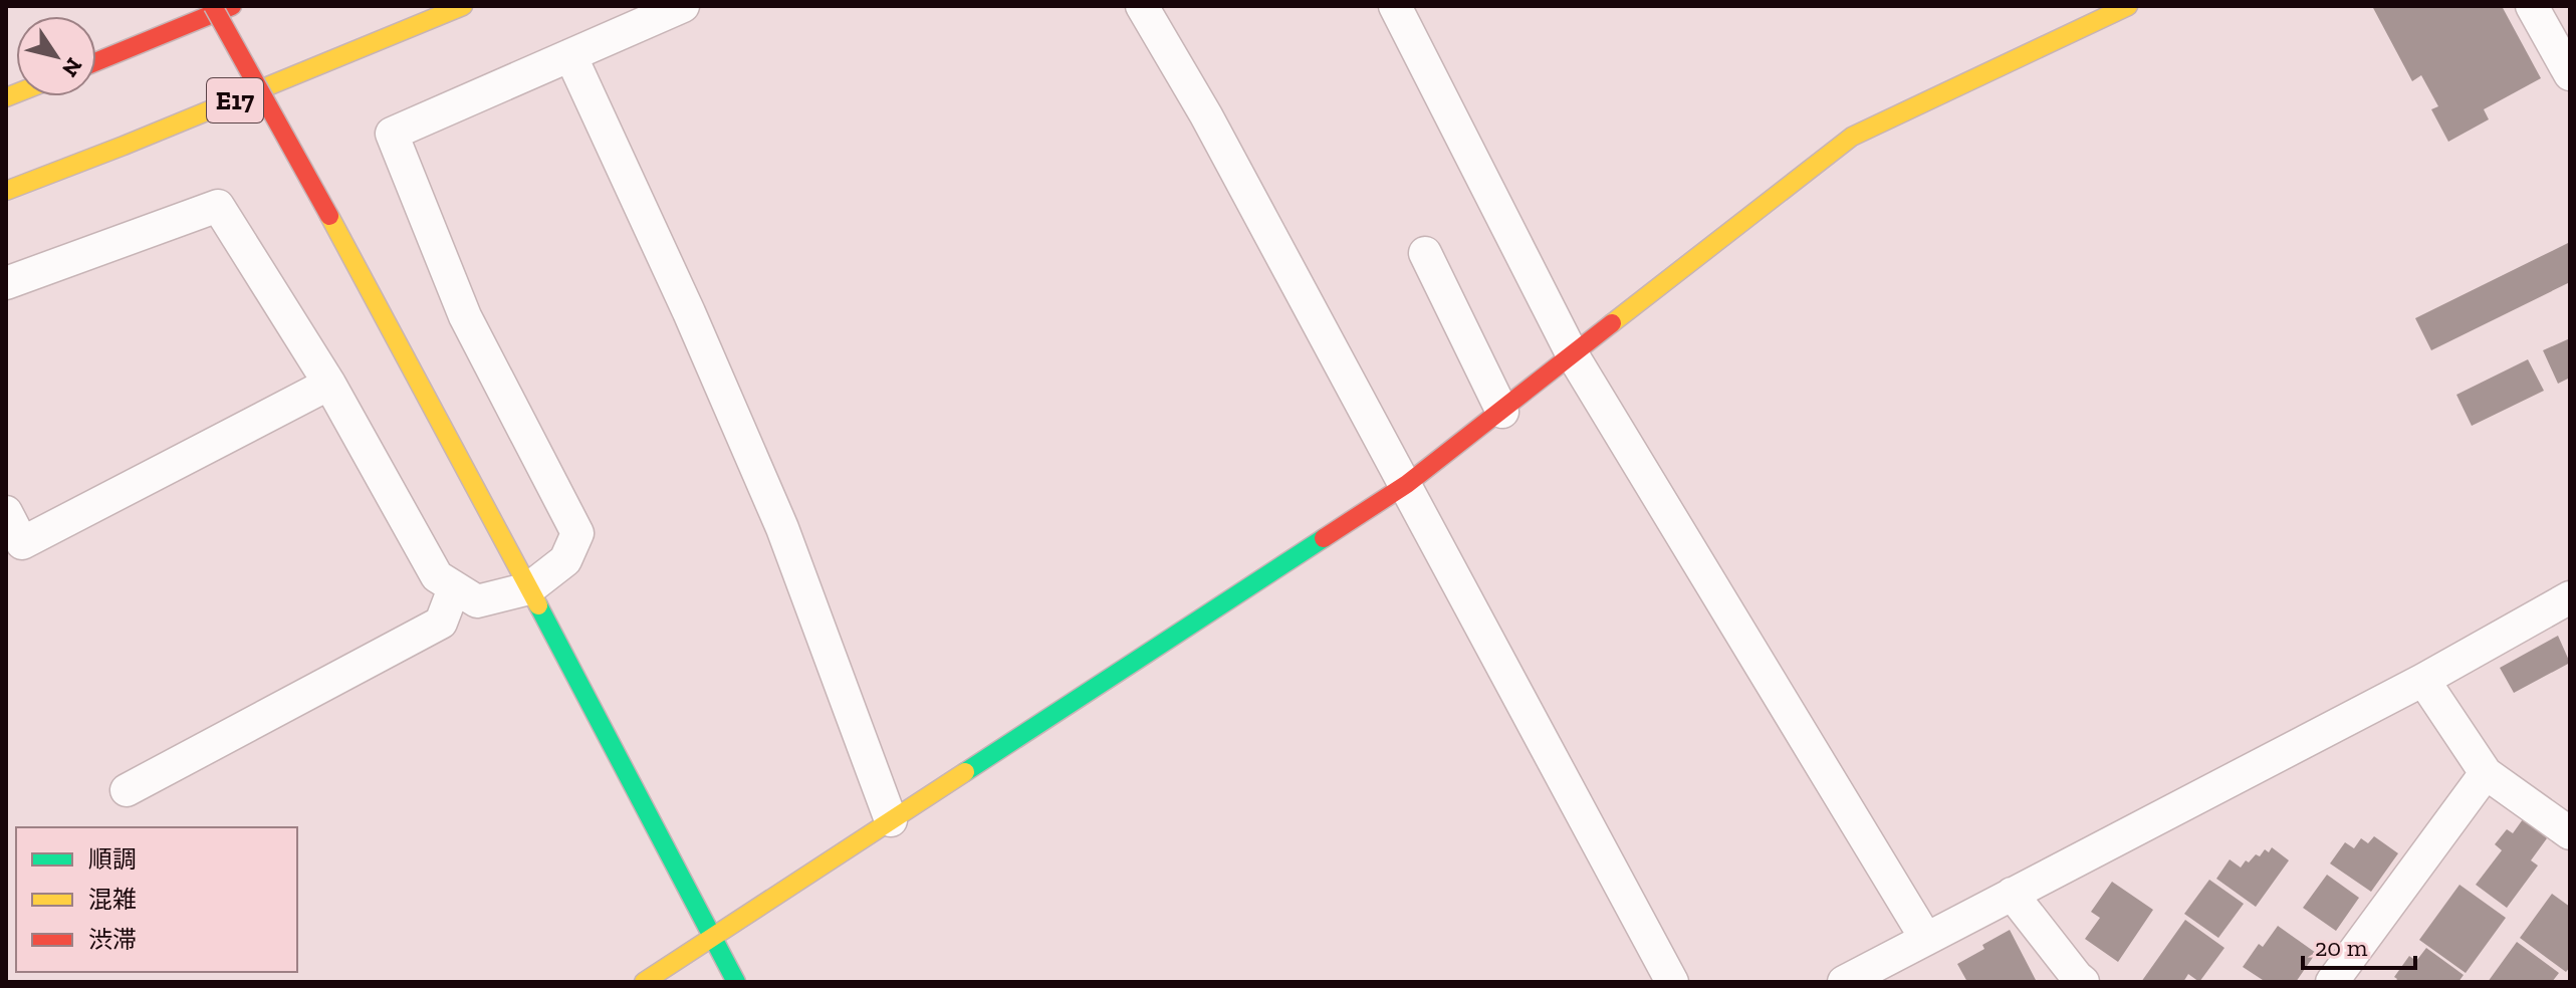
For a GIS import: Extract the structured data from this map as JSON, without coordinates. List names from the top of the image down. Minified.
{"streets":{"main road":["E17"]},"legend":["順調","混雑","渋滞"],"scale_bar":"20 m","north":"bottom right"}
